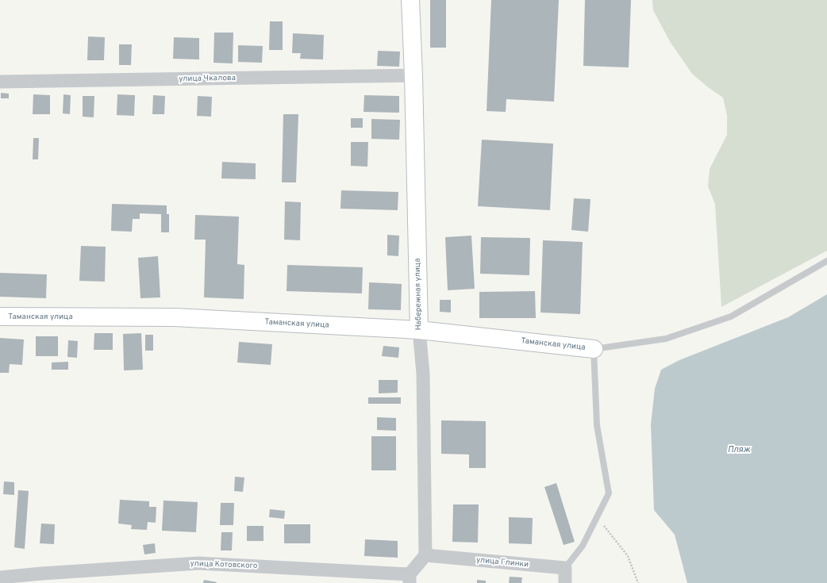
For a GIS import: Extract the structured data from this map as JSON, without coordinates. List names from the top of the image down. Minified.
{"streets":{"street":["улица Чкалова","Набережная улица","Таманская улица","улица Глинки","улица Котовского"]},"crossings":[["улица Чкалова","Набережная улица"],["Набережная улица","Таманская улица"],["Набережная улица","улица Глинки"]],"water":["Пляж"]}
